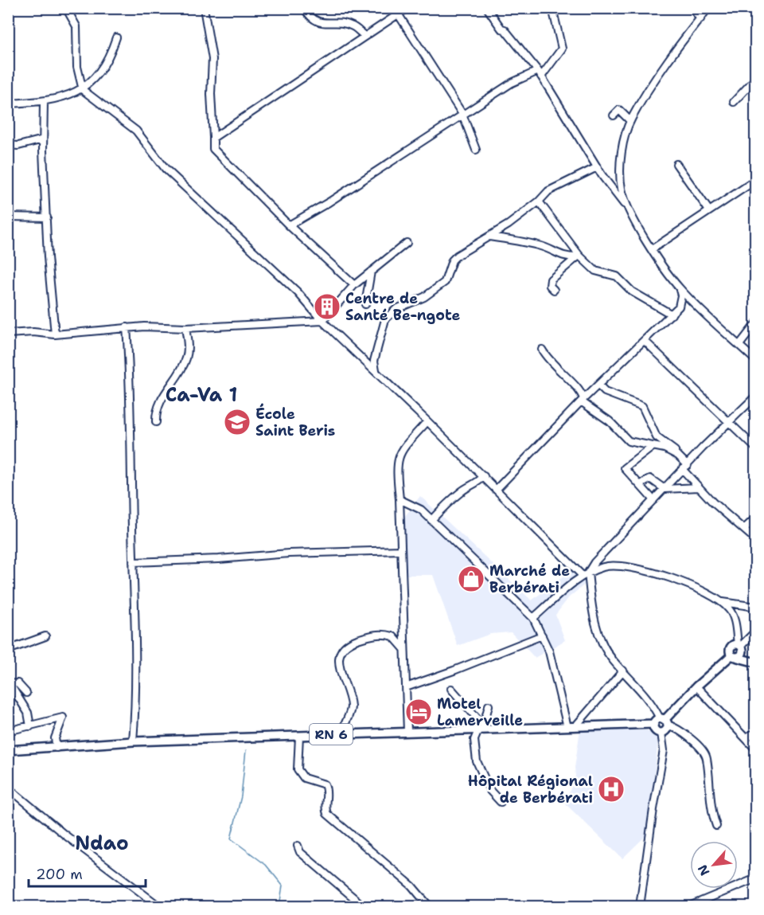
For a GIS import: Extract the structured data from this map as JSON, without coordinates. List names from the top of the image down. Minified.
{"streets":{"main road":["RN 6"]},"districts":["Ca-Va 1","Ndao"],"places":{"building":["Centre de Santé Be-ngote"],"school or university":["École Saint Beris"],"shop":["Marché de Berbérati"],"hotel":["Motel Lamerveille"],"hospital":["Hôpital Régional de Berbérati"]},"scale_bar":"200 m","north":"bottom left"}
